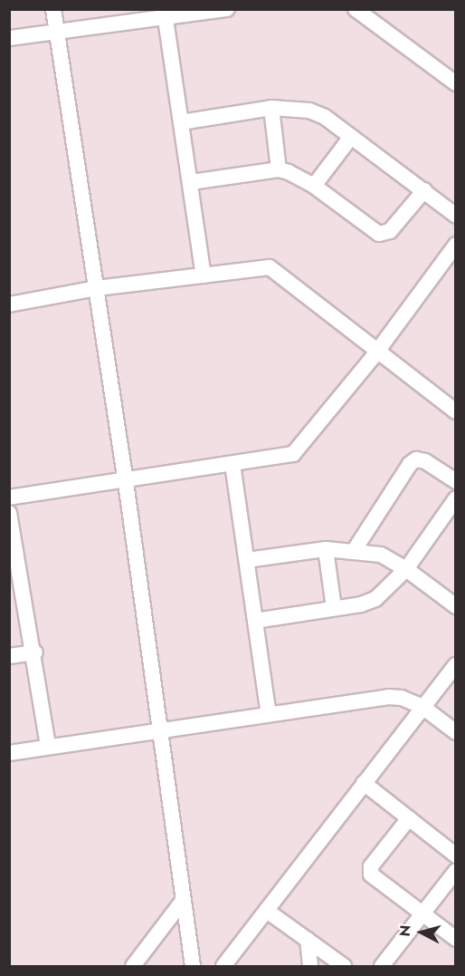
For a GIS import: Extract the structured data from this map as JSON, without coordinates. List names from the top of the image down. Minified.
{"north":"left"}
